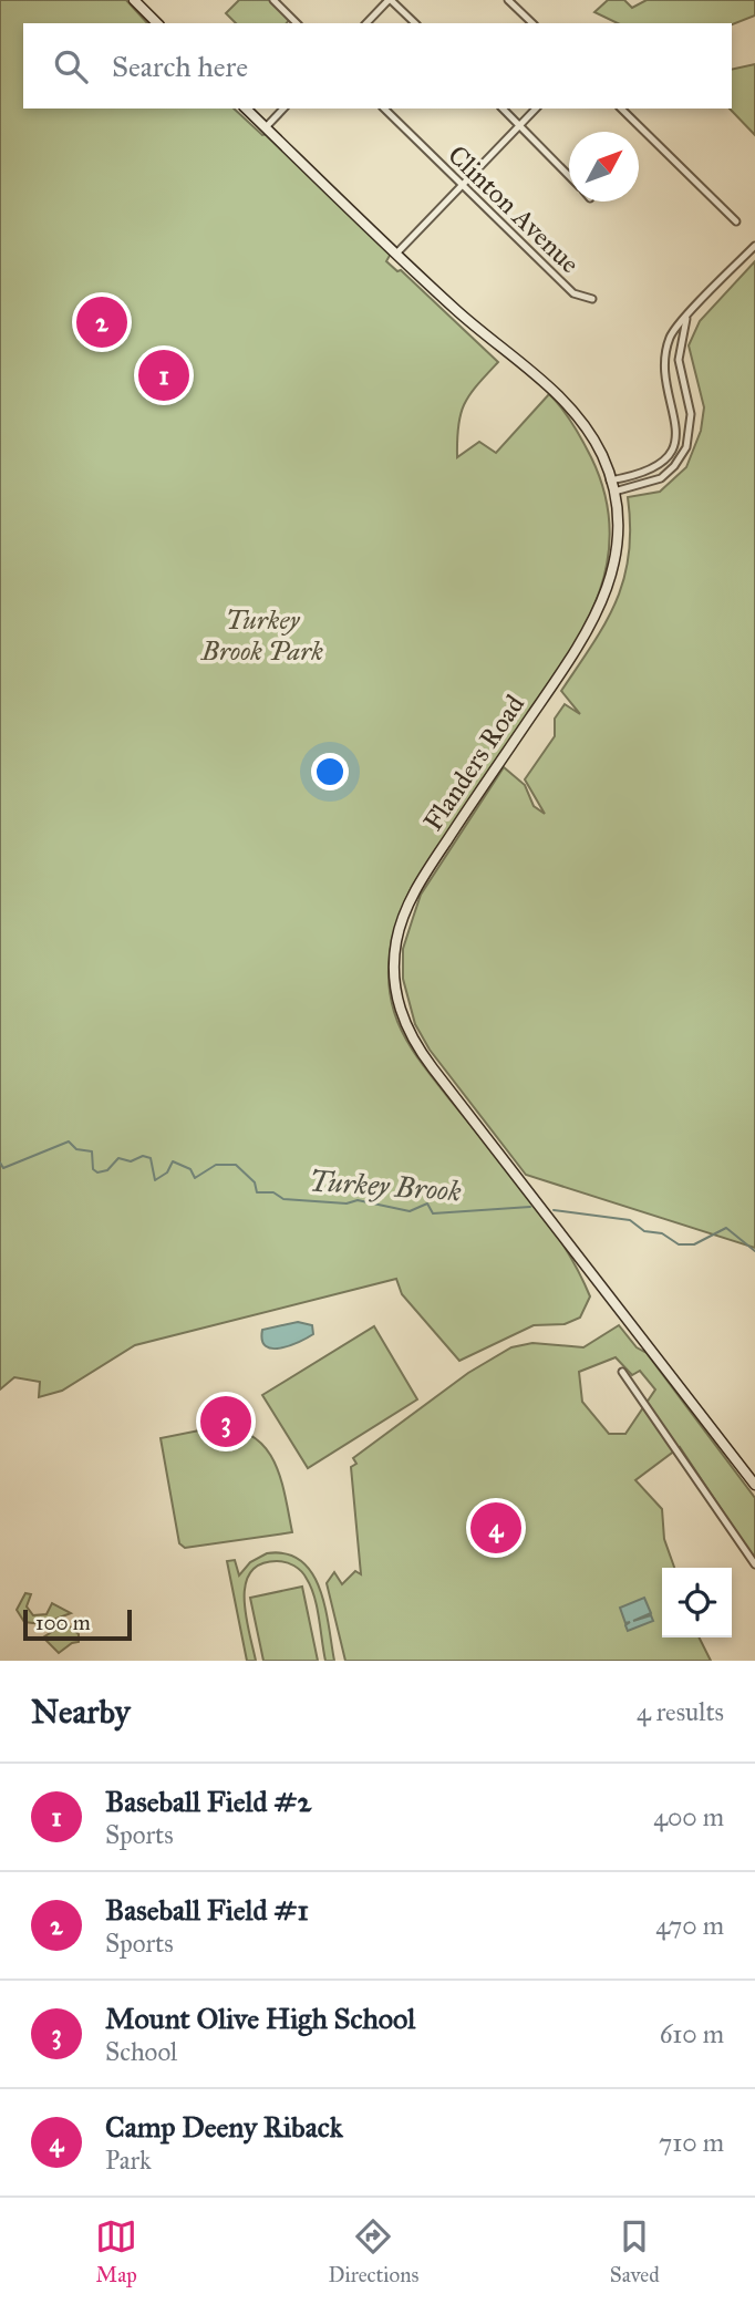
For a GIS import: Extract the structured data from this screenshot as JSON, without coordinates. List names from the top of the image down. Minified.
{"streets":{"main road":["Flanders Road"],"street":["Clinton Avenue"]},"water":["Turkey Brook"],"parks":["Turkey Brook Park"],"scale_bar":"100 m","north":"top right","page":{"search":"Search here","pins":["2","1","3","4"],"scale":"100 m","heading":["Nearby","4 results"],"list":[{"mark":"1","name":"Baseball Field #2","note":"Sports","value":"400 m"},{"mark":"2","name":"Baseball Field #1","note":"Sports","value":"470 m"},{"mark":"3","name":"Mount Olive High School","note":"School","value":"610 m"},{"mark":"4","name":"Camp Deeny Riback","note":"Park","value":"710 m"}],"nav":["Map","Directions","Saved"]}}
